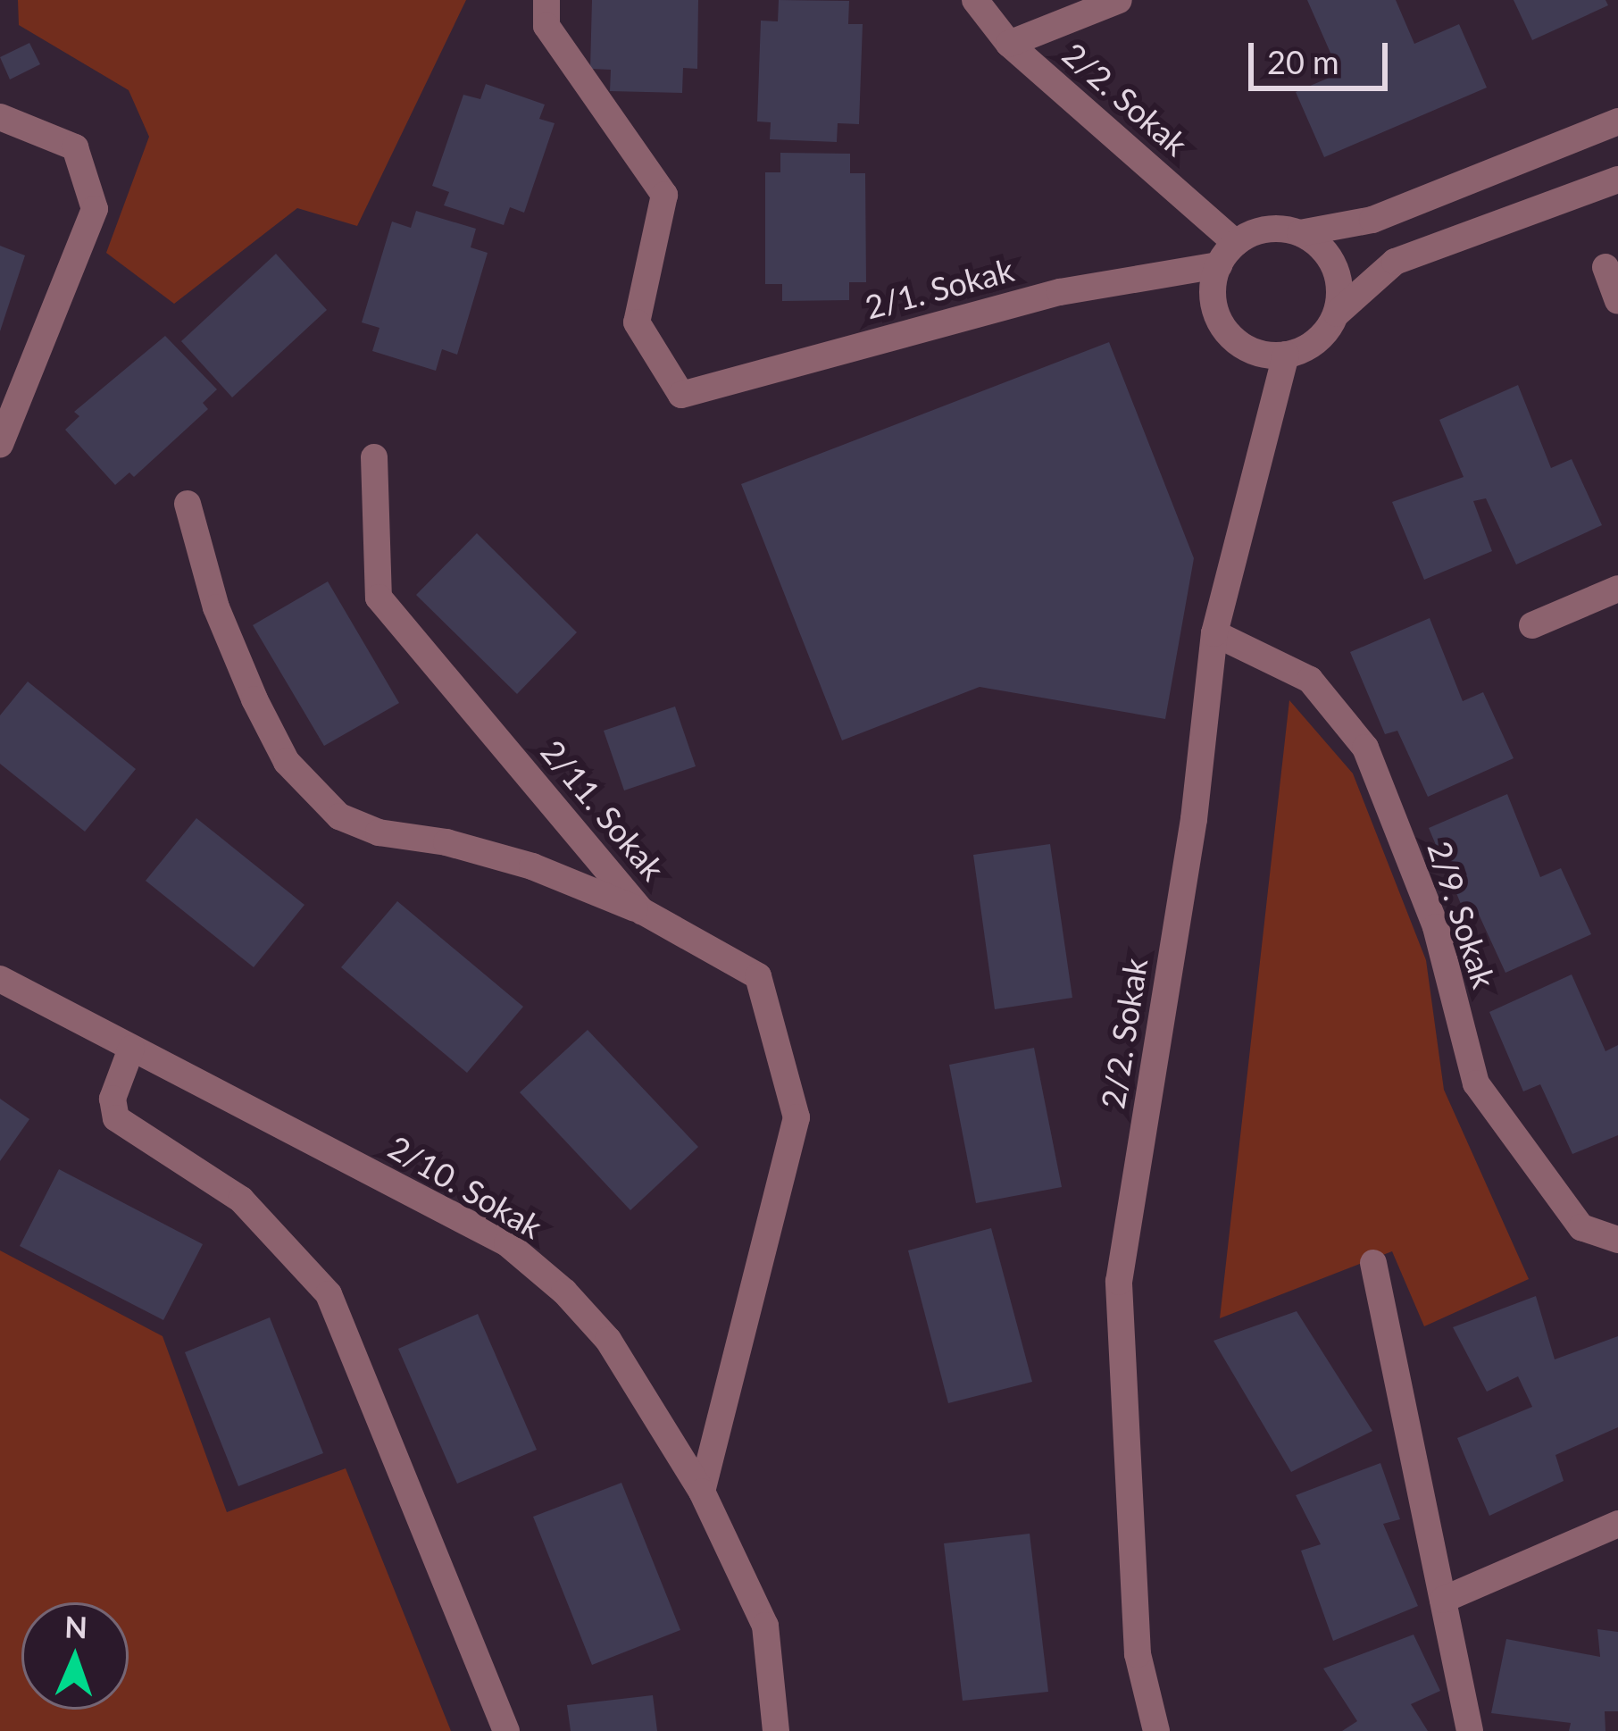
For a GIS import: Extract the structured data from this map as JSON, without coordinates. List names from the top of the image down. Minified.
{"streets":{"street":["2/2. Sokak","2/1. Sokak","2/11. Sokak","2/9. Sokak","2/10. Sokak"]},"crossings":[["2/2. Sokak","2/1. Sokak"],["2/2. Sokak","2/9. Sokak"],["2/11. Sokak","2/10. Sokak"]],"scale_bar":"20 m","north":"top"}
